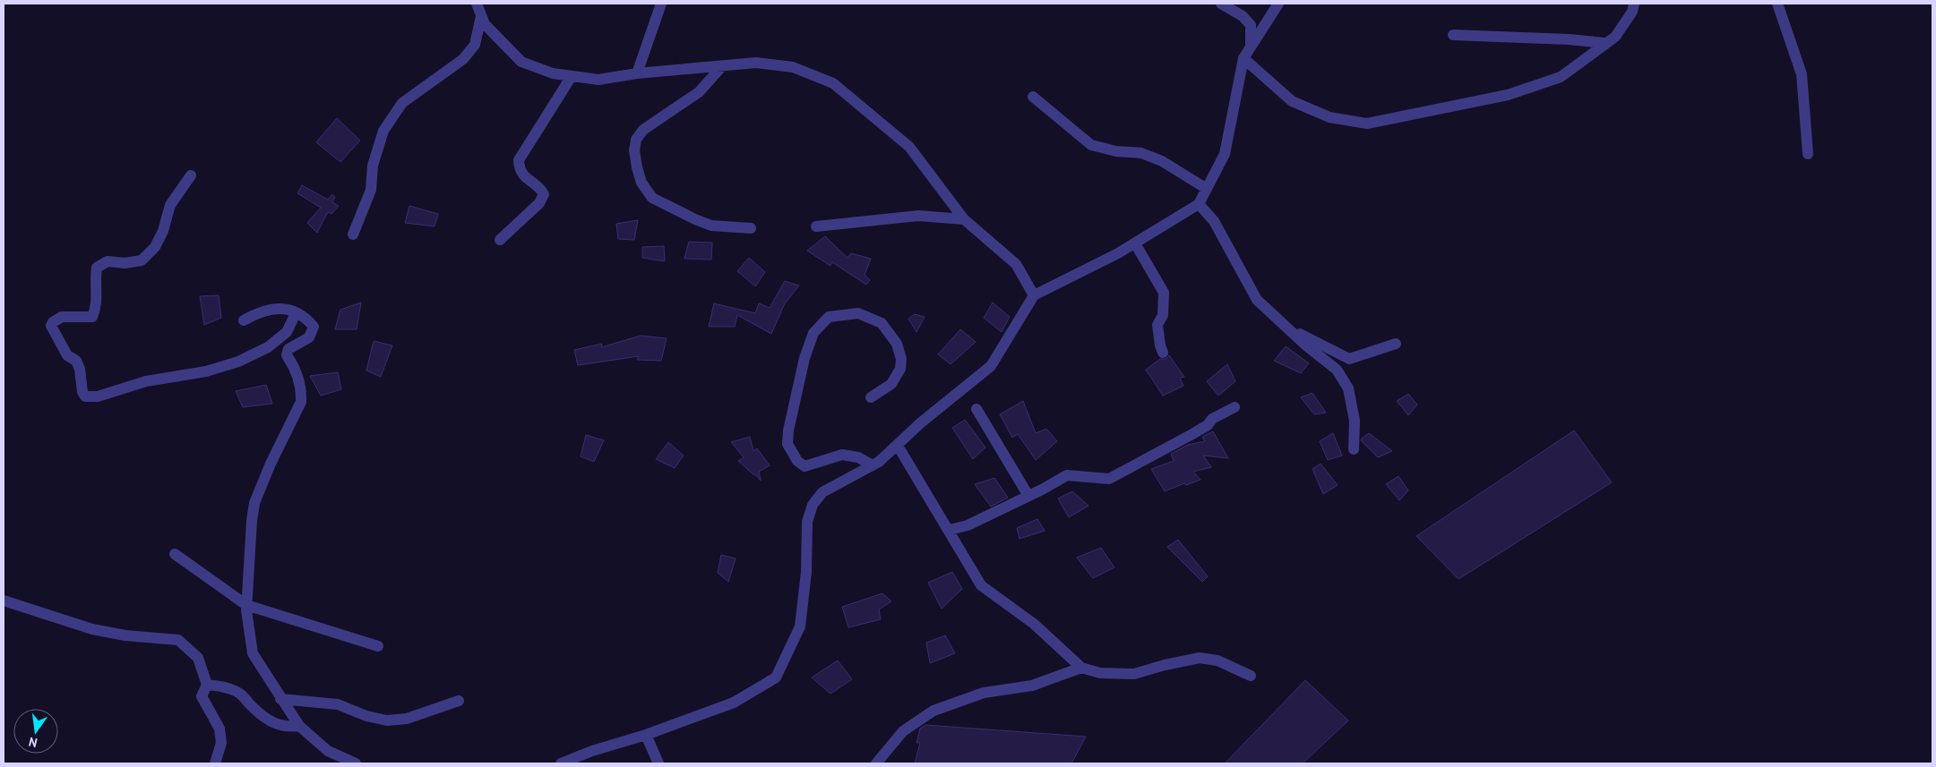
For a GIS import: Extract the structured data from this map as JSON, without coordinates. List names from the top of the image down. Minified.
{"north":"bottom"}
